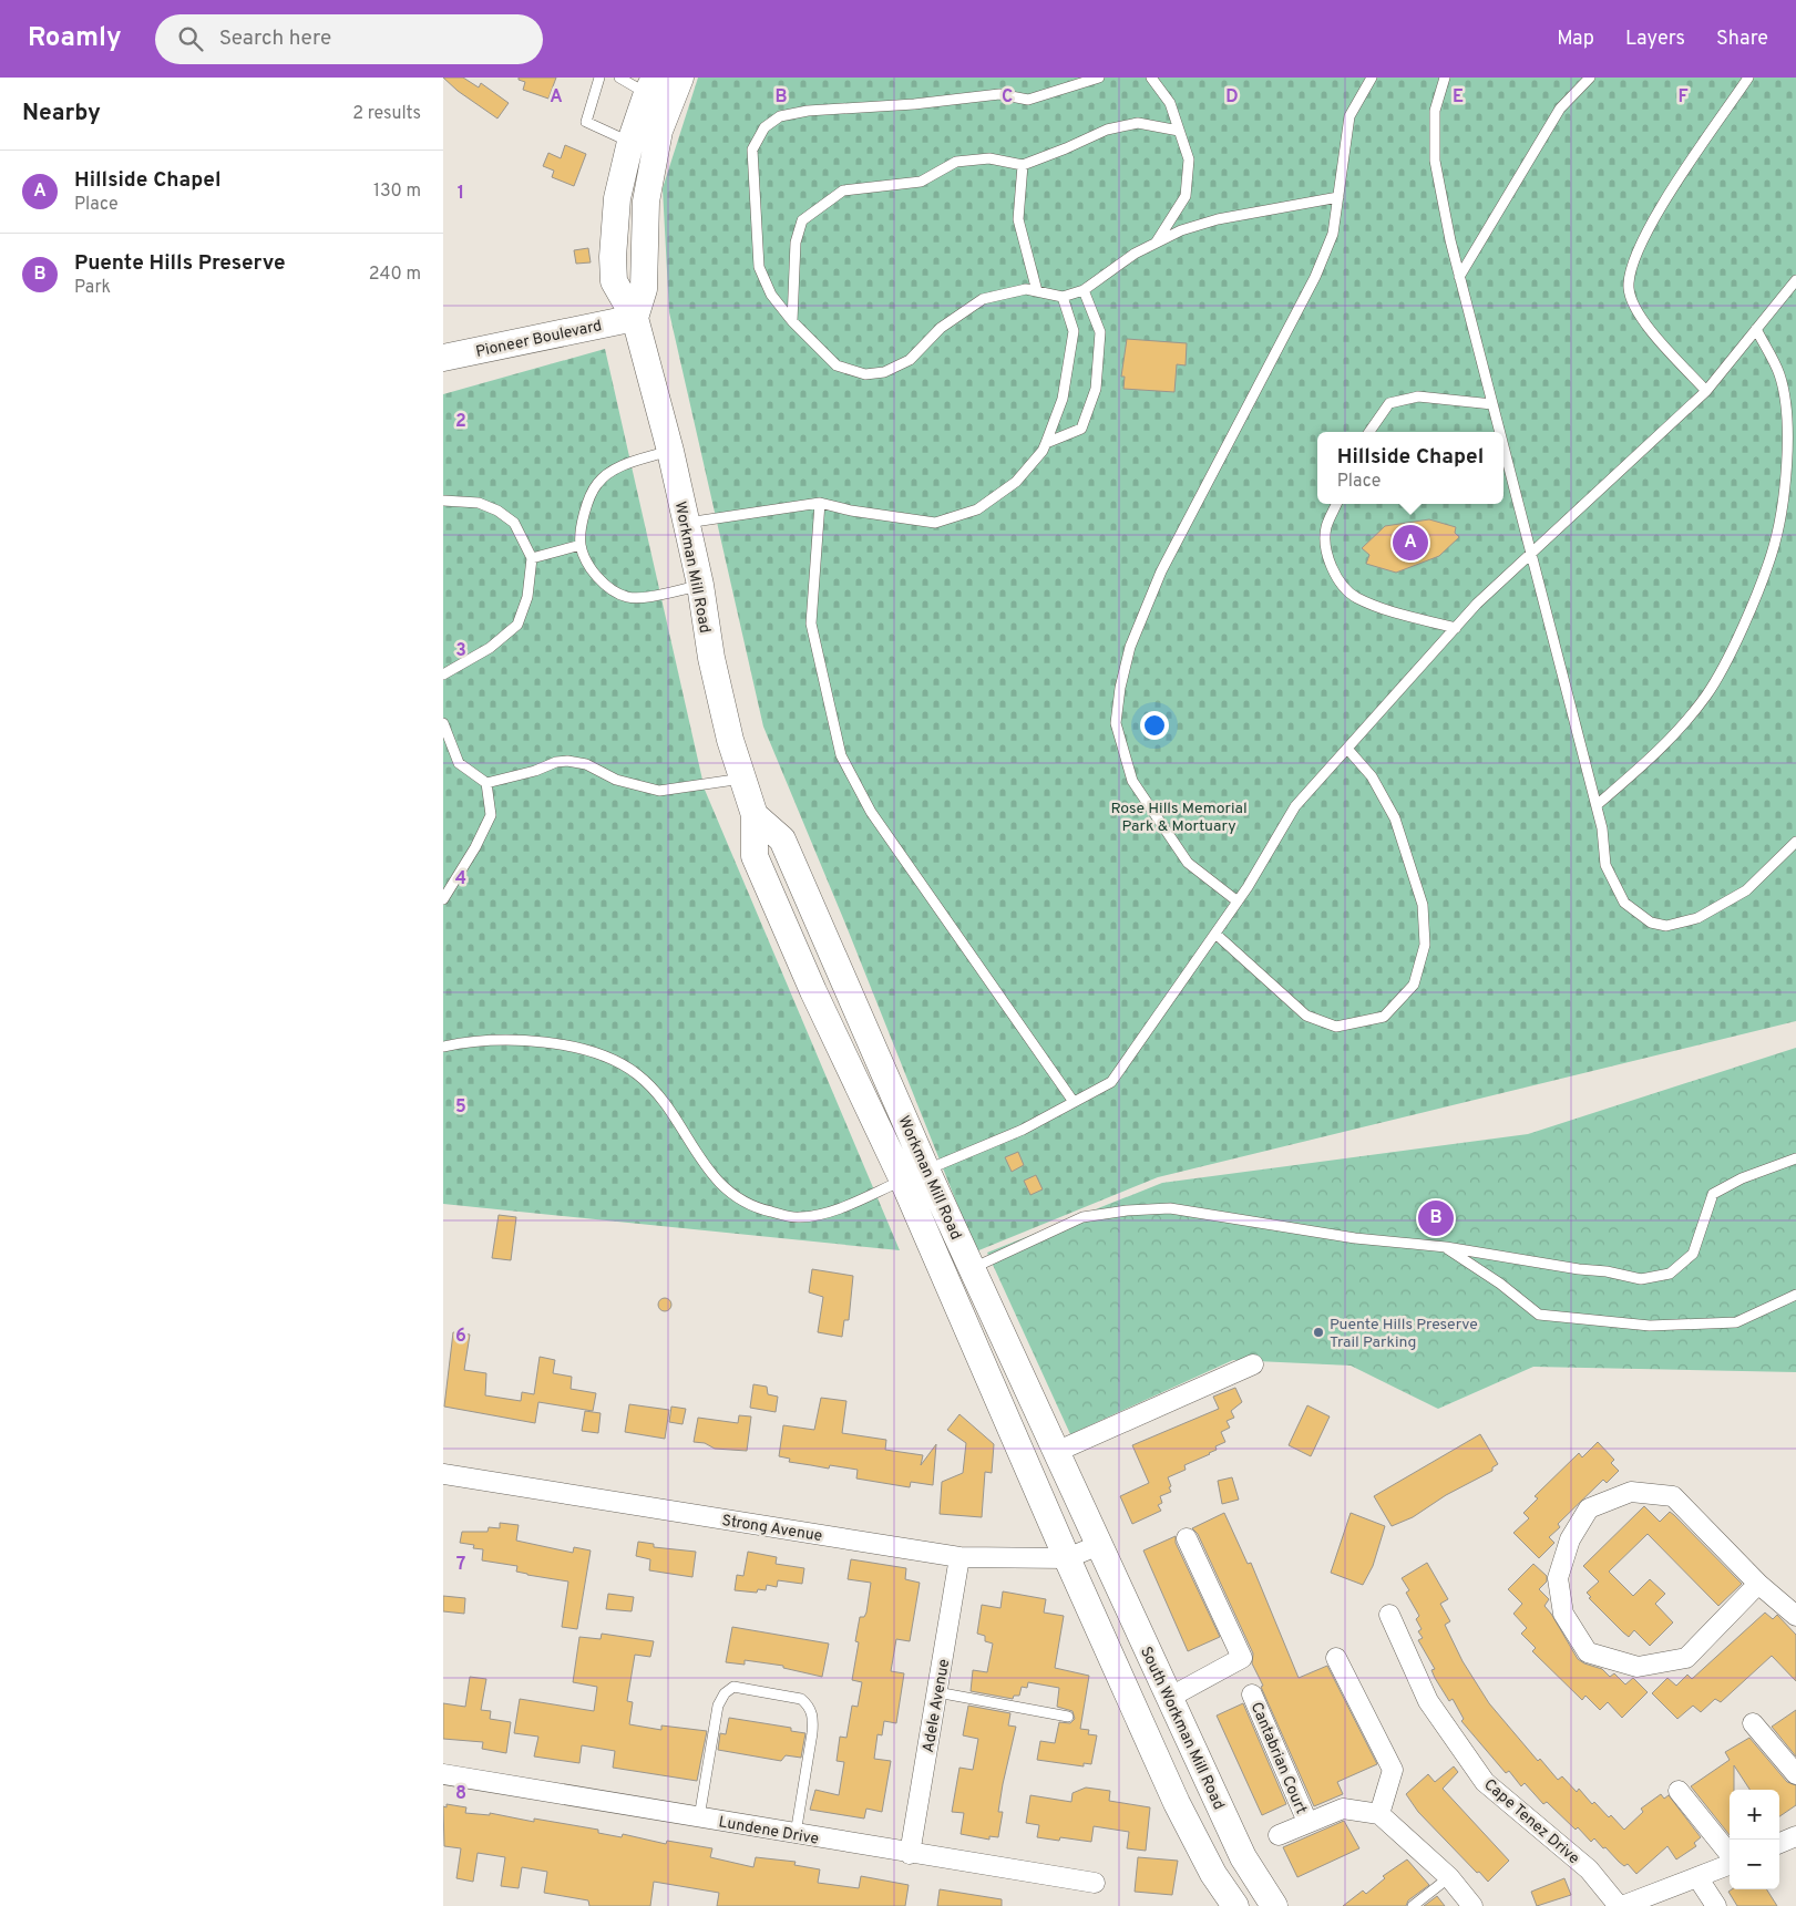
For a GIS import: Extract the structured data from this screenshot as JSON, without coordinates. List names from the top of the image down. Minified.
{"streets":{"main road":["Pioneer Boulevard","Workman Mill Road","South Workman Mill Road"],"street":["Strong Avenue","Adele Avenue","Cantabrian Court","Cape Tenez Drive","Lundene Drive"]},"crossings":[["Pioneer Boulevard","Workman Mill Road"],["Workman Mill Road","Strong Avenue"],["Workman Mill Road","South Workman Mill Road"],["Strong Avenue","Adele Avenue"],["Strong Avenue","South Workman Mill Road"],["Adele Avenue","Lundene Drive"]],"parks":["Rose Hills Memorial Park & Mortuary"],"places":["Puente Hills Preserve Trail Parking"],"page":{"header":"Roamly","search":"Search here","nav":["Map","Layers","Share"],"heading":["Nearby","2 results"],"list":[{"mark":"A","name":"Hillside Chapel","note":"Place","value":"130 m"},{"mark":"B","name":"Puente Hills Preserve","note":"Park","value":"240 m"}],"popup":["Hillside Chapel","Place"],"pins":["A","B"],"map_buttons":["+","−"]},"grid":{"columns":["A","B","C","D","E","F"],"rows":["1","2","3","4","5","6","7","8"]}}
